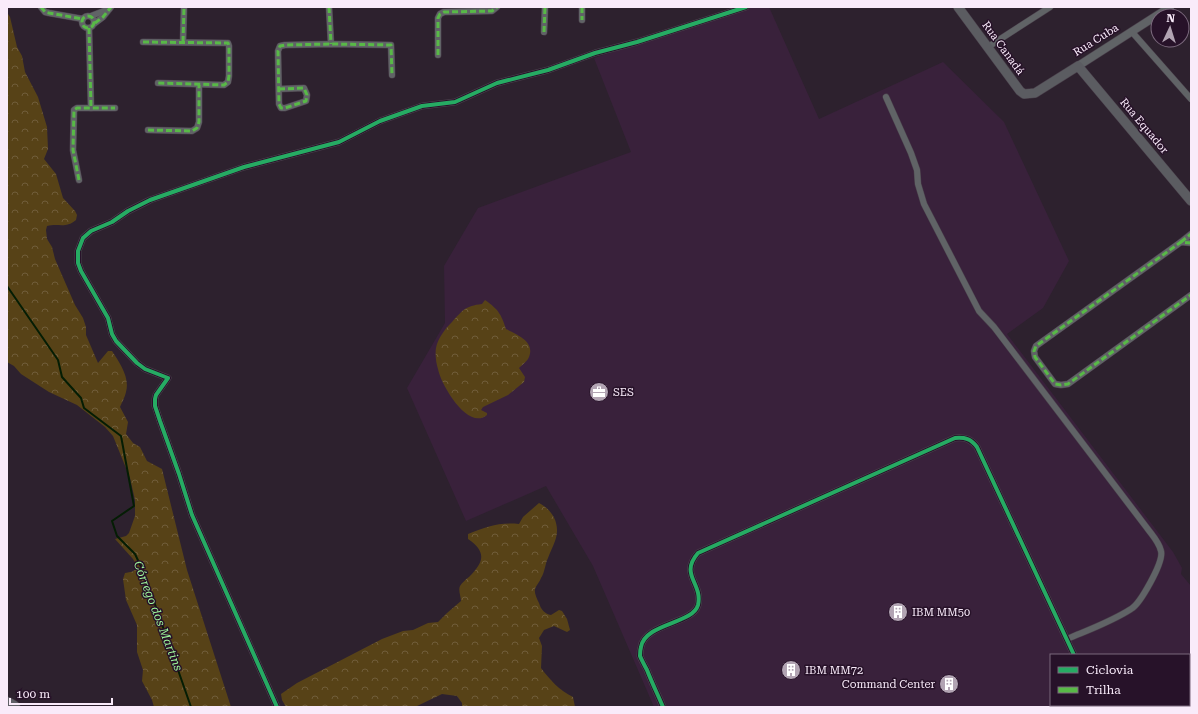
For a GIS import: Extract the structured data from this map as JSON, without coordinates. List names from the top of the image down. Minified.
{"streets":{"main road":["Rua Cuba","Rua Canadá","Rua Equador"]},"crossings":[["Rua Cuba","Rua Canadá"],["Rua Cuba","Rua Equador"]],"water":["Córrego dos Martins"],"places":{"office":["SES"],"building":["IBM MM50","IBM MM72","Command Center"]},"legend":["Ciclovia","Trilha"],"scale_bar":"100 m","north":"top"}
